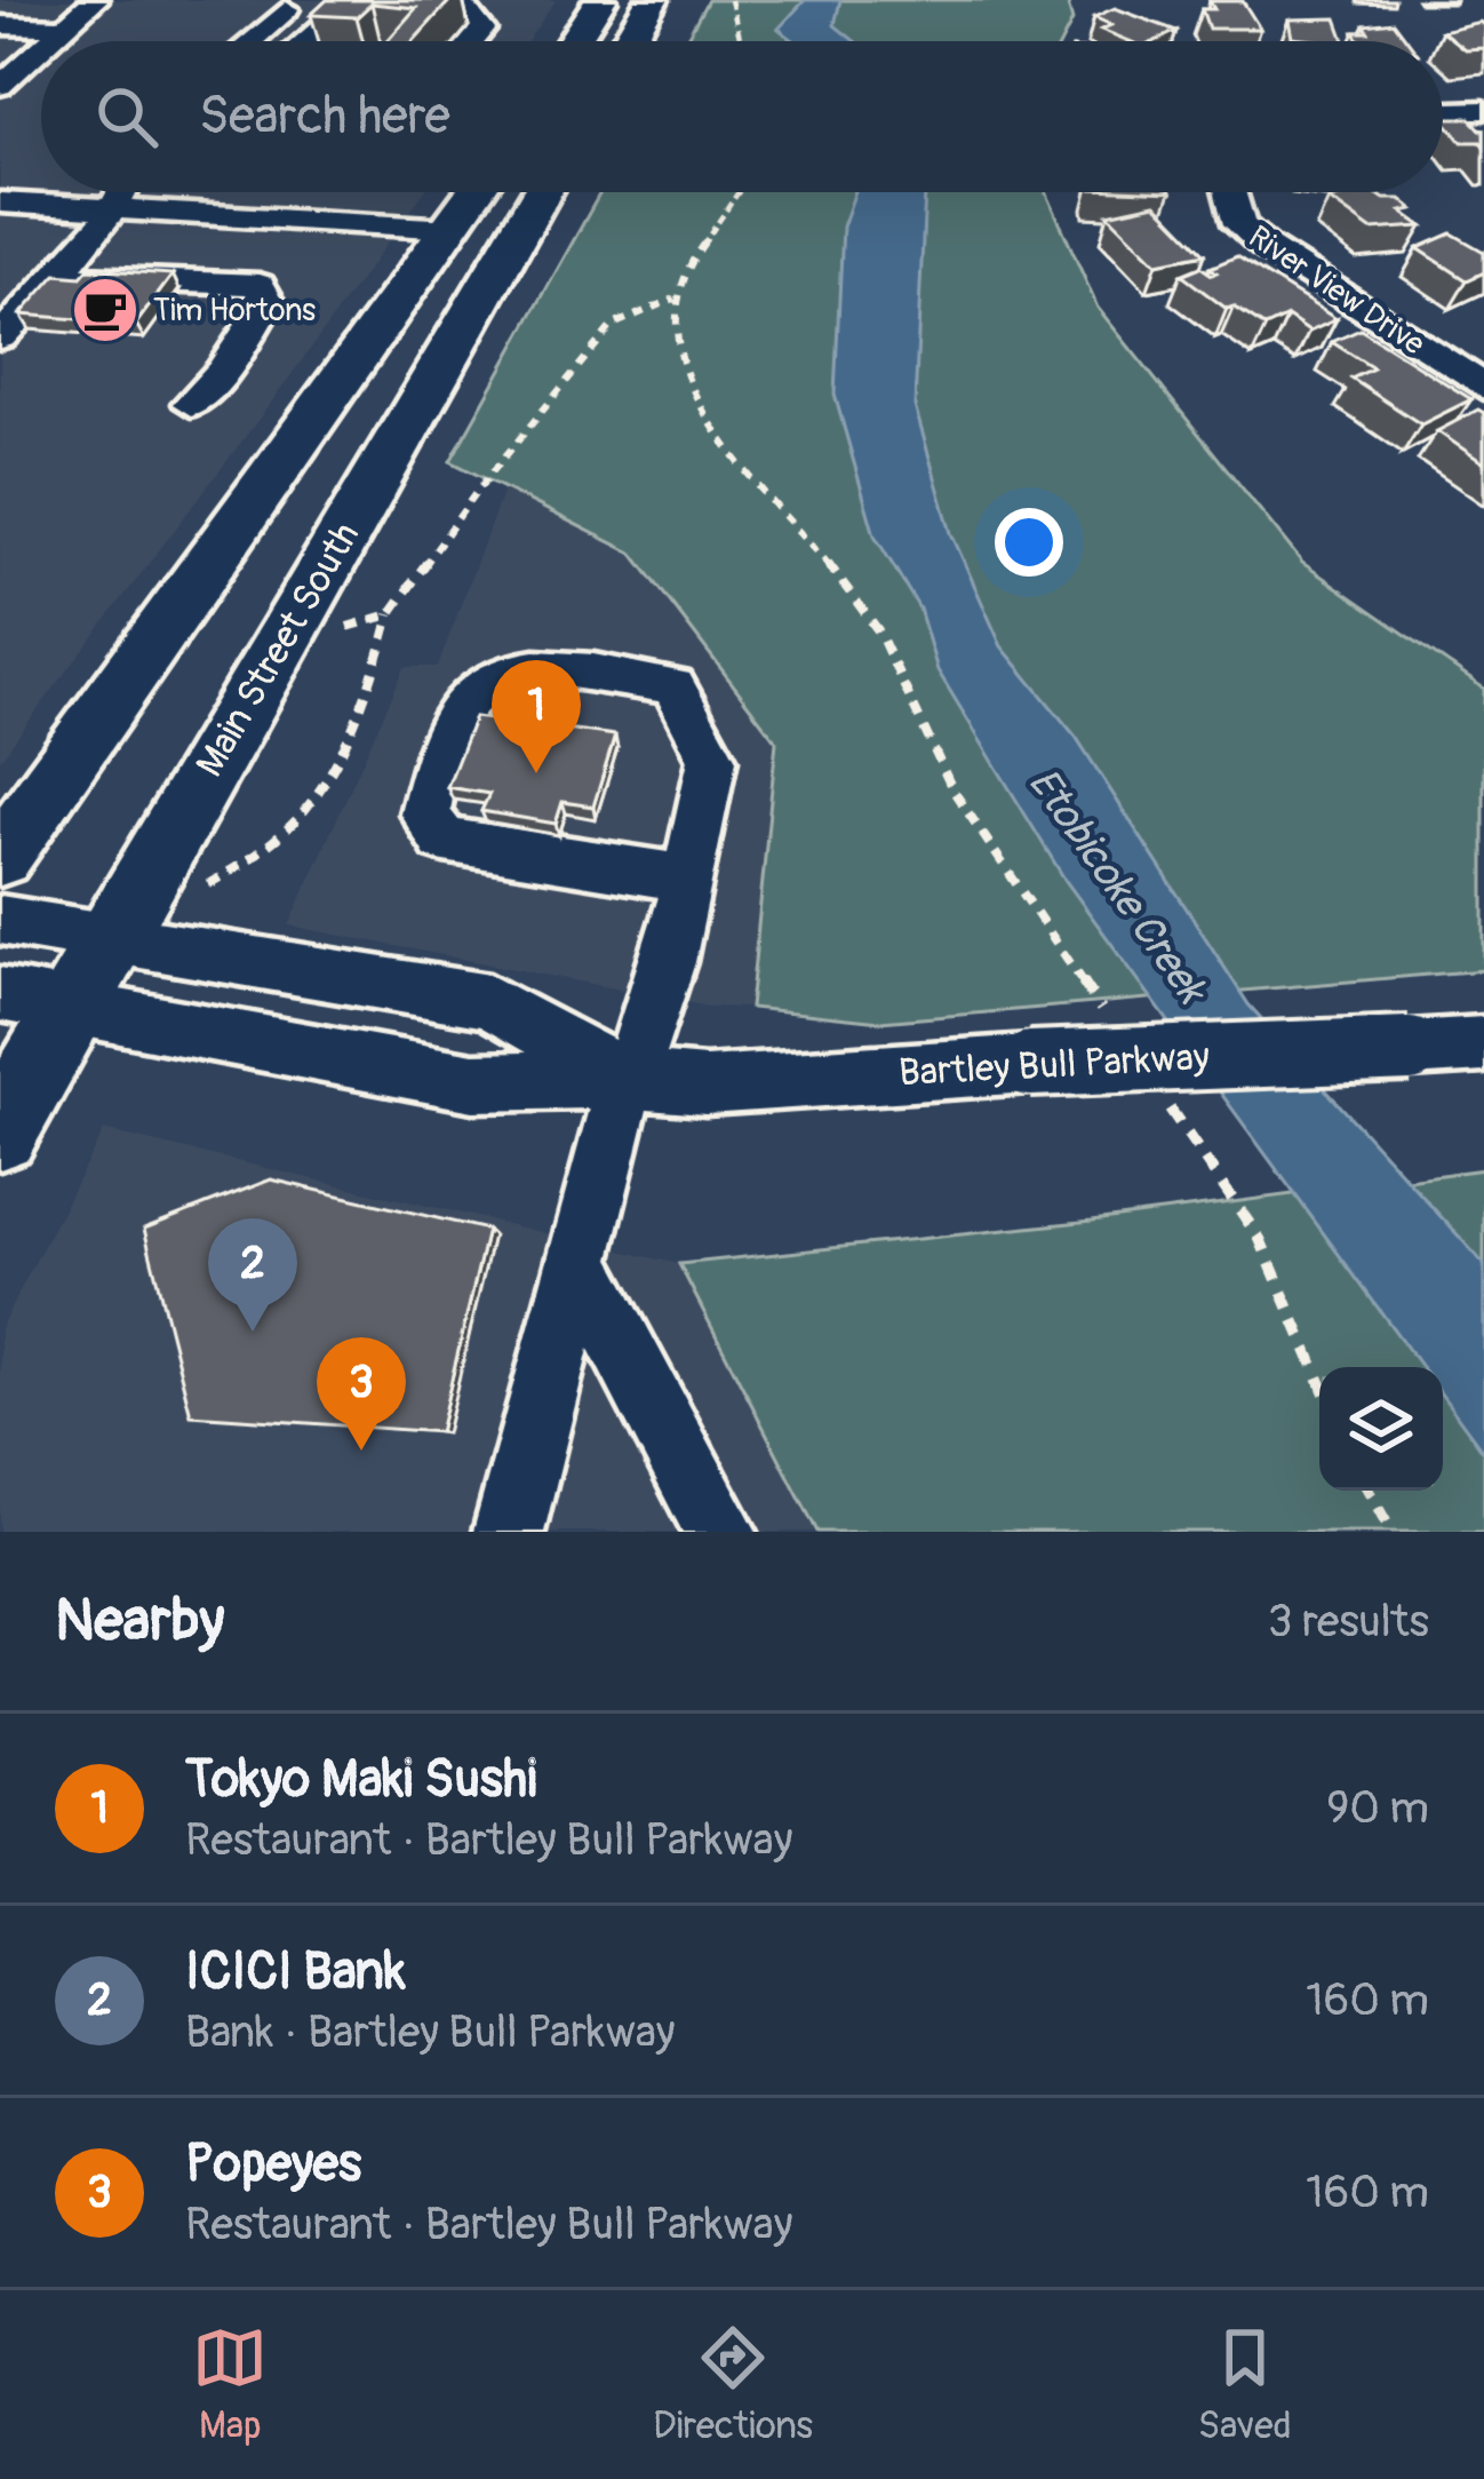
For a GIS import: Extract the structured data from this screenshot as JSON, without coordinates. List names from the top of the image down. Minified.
{"streets":{"main road":["Main Street South"],"street":["River View Drive","Bartley Bull Parkway"]},"crossings":[["Main Street South","Bartley Bull Parkway"]],"water":["Etobicoke Creek"],"places":{"cafe":["Tim Hortons"]},"page":{"search":"Search here","pins":["1","2","3"],"heading":["Nearby","3 results"],"list":[{"mark":"1","name":"Tokyo Maki Sushi","note":"Restaurant · Bartley Bull Parkway","value":"90 m"},{"mark":"2","name":"ICICI Bank","note":"Bank · Bartley Bull Parkway","value":"160 m"},{"mark":"3","name":"Popeyes","note":"Restaurant · Bartley Bull Parkway","value":"160 m"}],"nav":["Map","Directions","Saved"]}}
